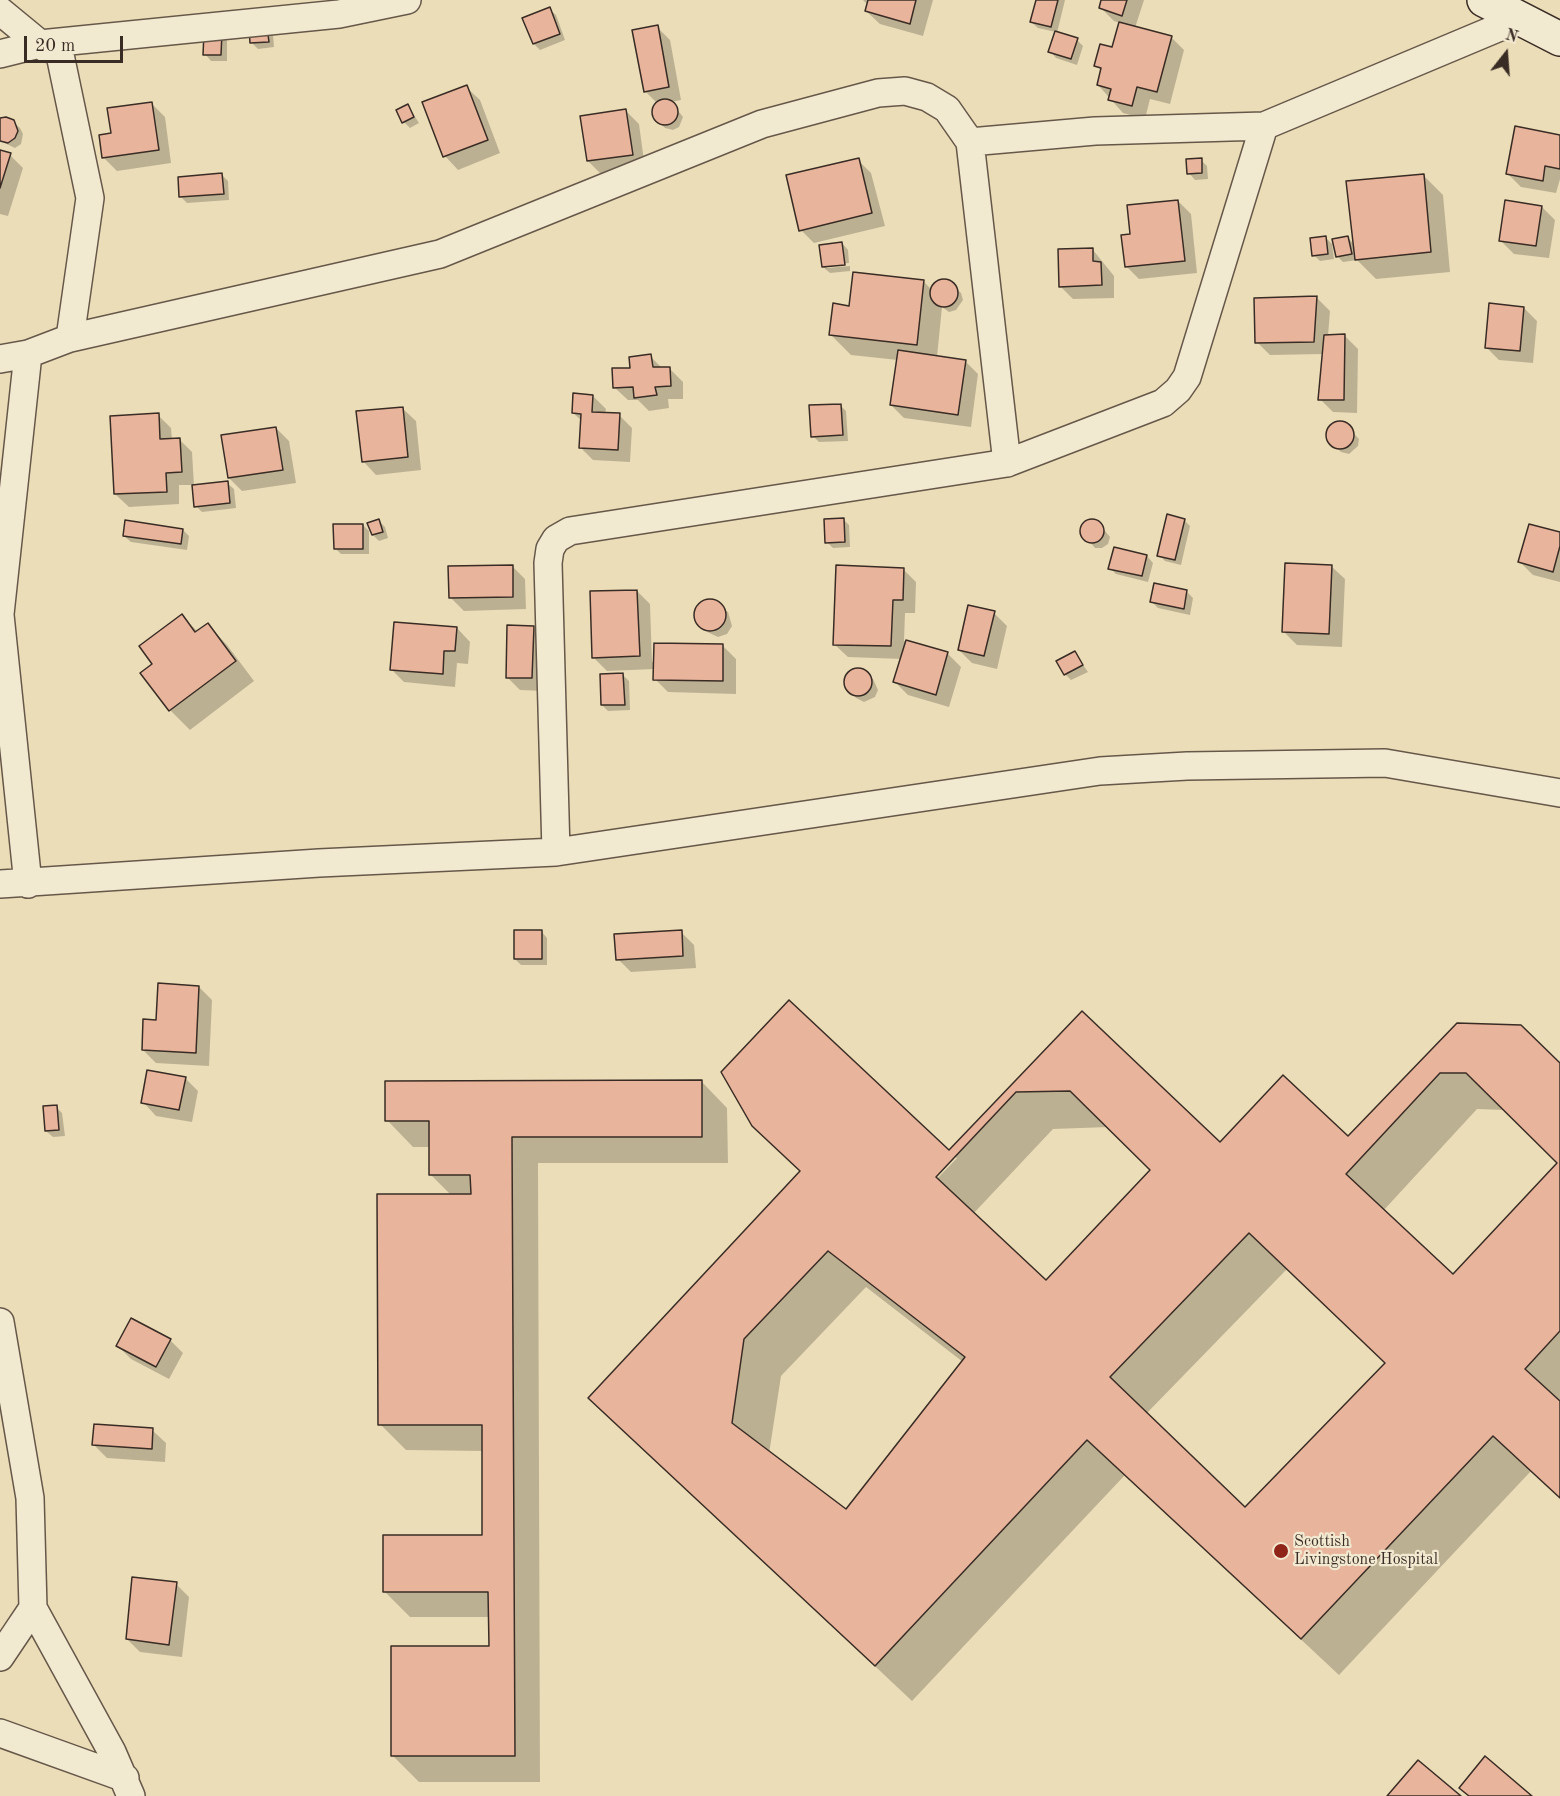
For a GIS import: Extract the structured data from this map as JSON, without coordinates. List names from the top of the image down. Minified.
{"places":["Scottish Livingstone Hospital"],"scale_bar":"20 m","north":"top"}
